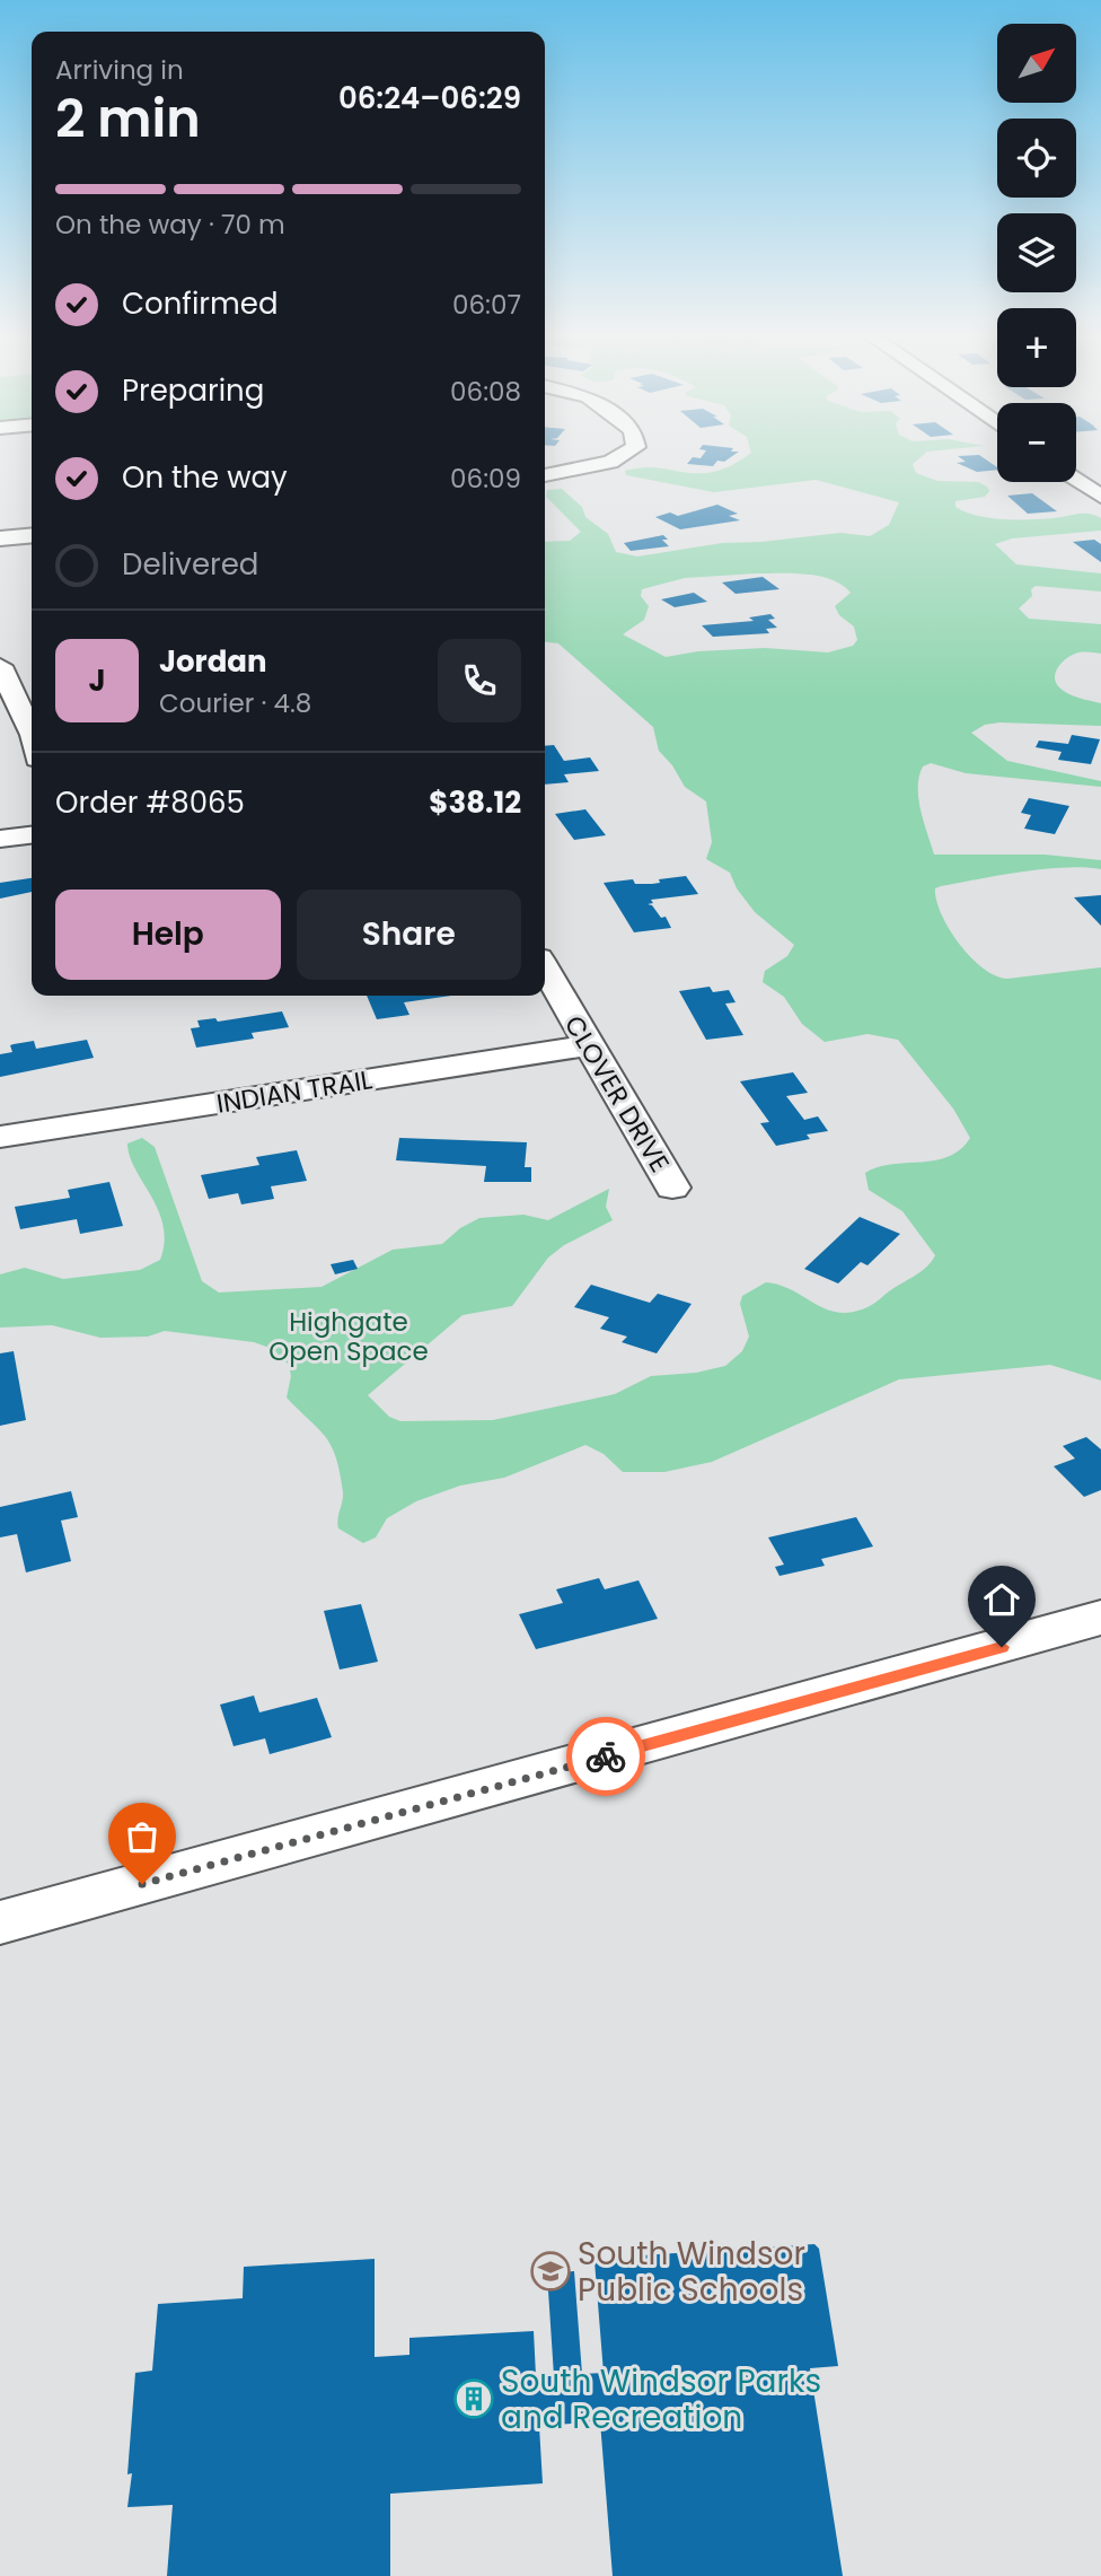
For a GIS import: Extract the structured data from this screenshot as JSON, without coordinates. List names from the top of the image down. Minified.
{"streets":{"street":["INDIAN TRAIL","CLOVER DRIVE"]},"crossings":[["INDIAN TRAIL","CLOVER DRIVE"]],"parks":["Highgate Open Space"],"places":{"school or university":["South Windsor Public Schools"],"building":["South Windsor Parks and Recreation"]},"north":"top right","page":{"map_buttons":["+","−"],"heading":["2 min","Arriving in","06:24–06:29"],"panel":["Jordan","Courier · 4.8","Order #8065","$38.12"],"bar":"On the way · 70 m","list":[["Confirmed","06:07"],["Preparing","06:08"],["On the way","06:09"],"Delivered"],"round":"J","buttons":["Help","Share"]}}
